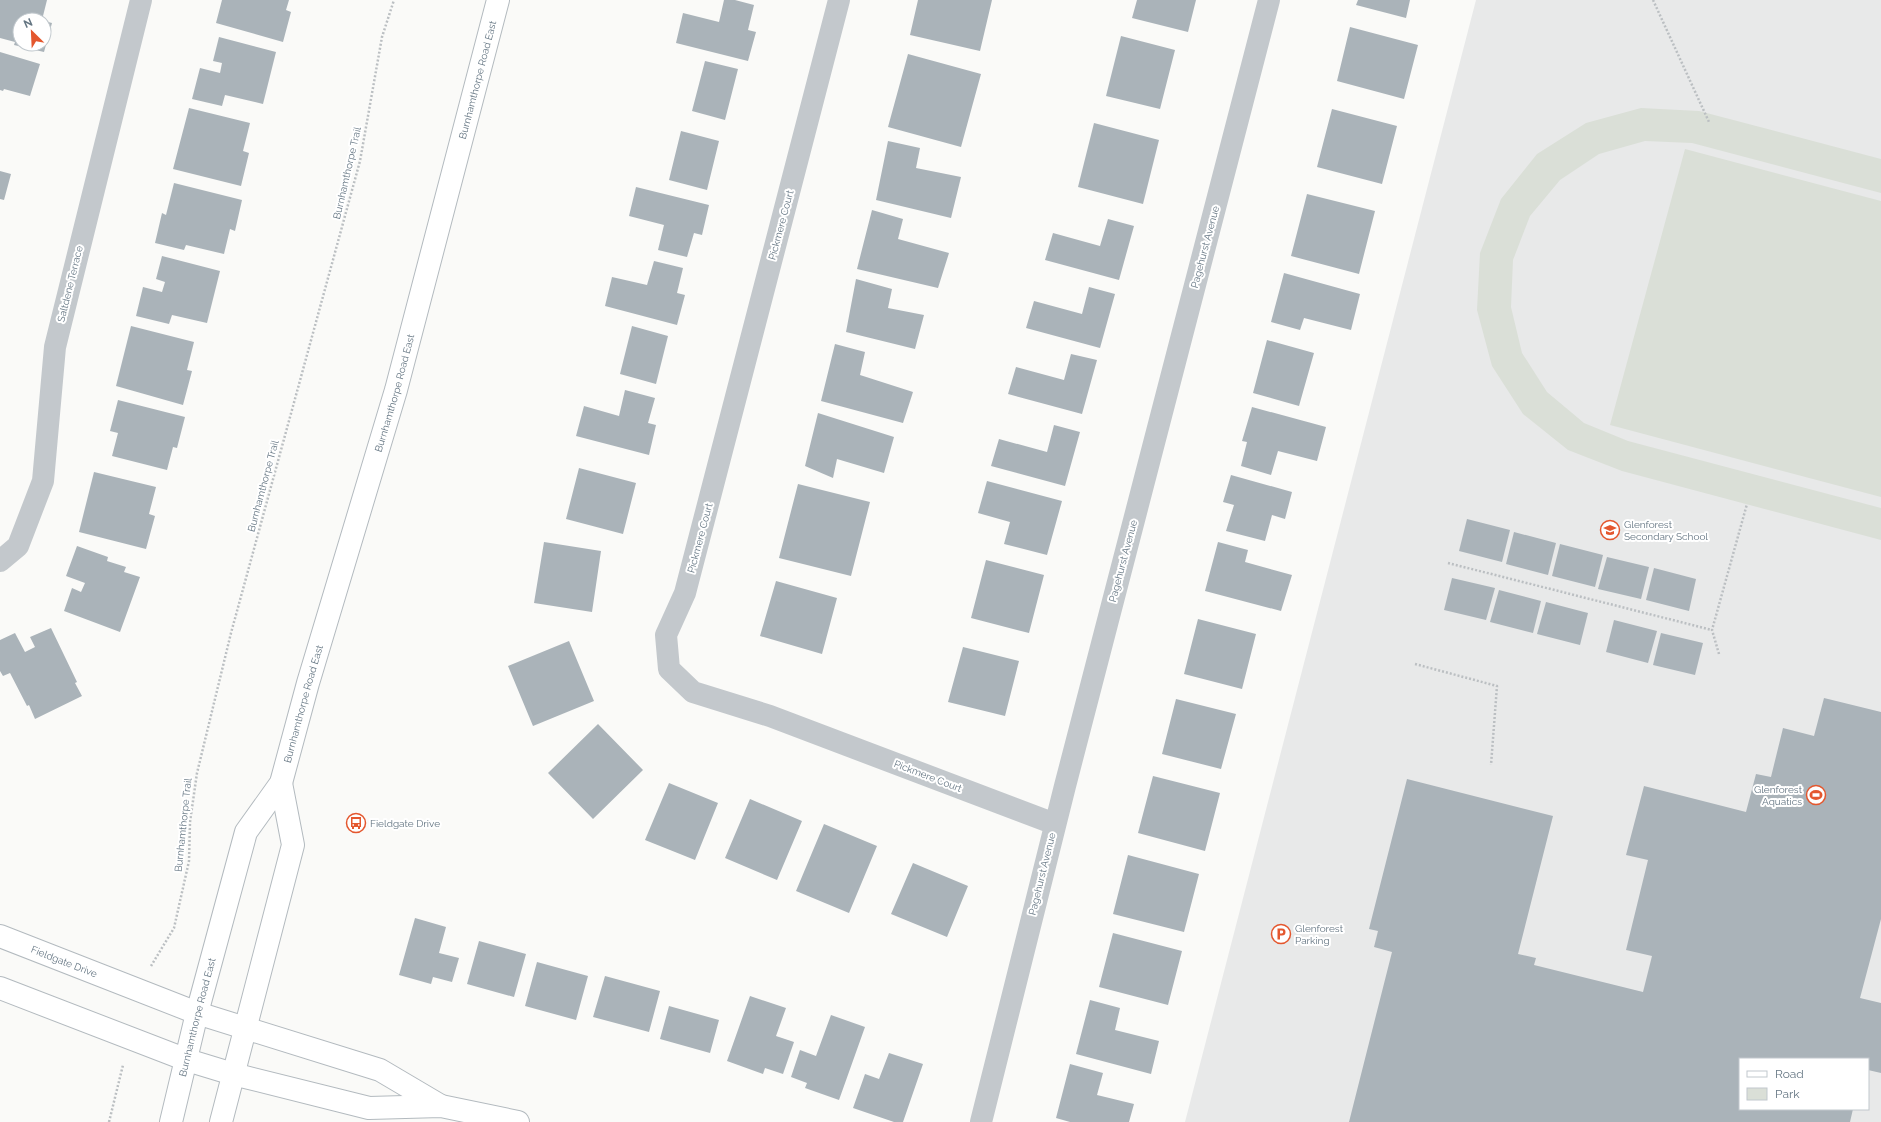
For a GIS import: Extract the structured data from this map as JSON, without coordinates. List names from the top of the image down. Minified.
{"streets":{"main road":["Burnhamthorpe Road East","Fieldgate Drive"],"street":["Pickmere Court","Pagehurst Avenue","Saltdene Terrace"],"path":["Burnhamthorpe Trail"]},"crossings":[["Burnhamthorpe Road East","Fieldgate Drive"],["Pickmere Court","Pagehurst Avenue"]],"places":{"school or university":["Glenforest Secondary School"],"sports":["Glenforest Aquatics"],"bus stop":["Fieldgate Drive"],"parking":["Glenforest Parking"]},"legend":["Road","Park"],"north":"top left"}
